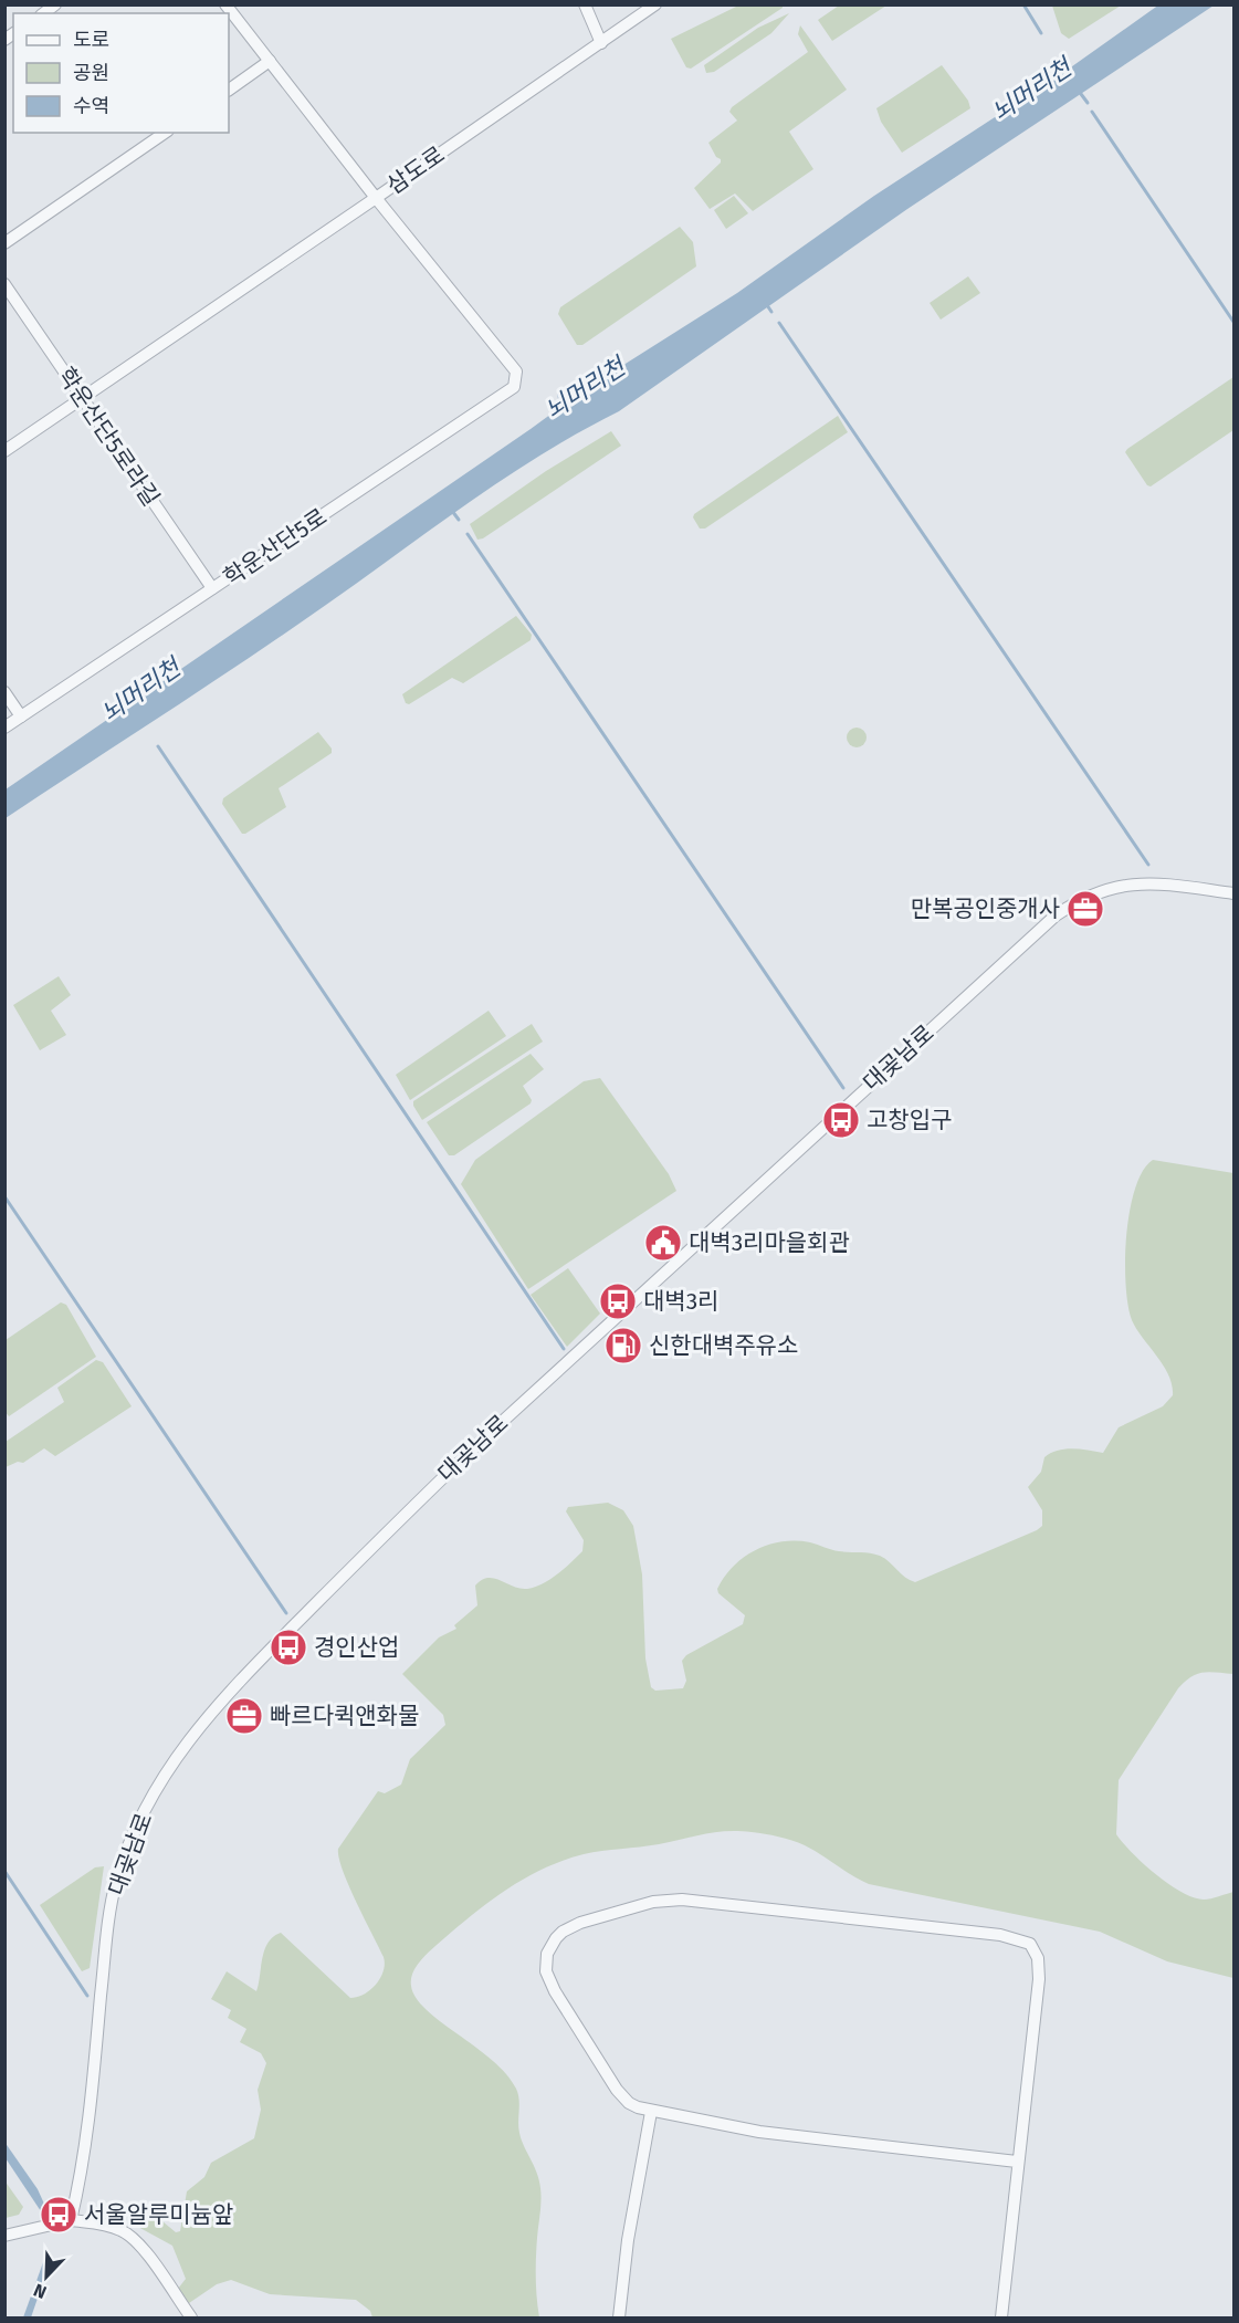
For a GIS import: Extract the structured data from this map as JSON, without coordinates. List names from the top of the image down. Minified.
{"streets":{"street":["삼도로","학운산단5로라길","학운산단5로","대곶남로"]},"crossings":[["삼도로","학운산단5로"],["학운산단5로라길","학운산단5로"]],"water":["뇌머리천"],"places":{"office":["만복공인중개사","빠르다퀵앤화물"],"bus stop":["고창입구","대벽3리","경인산업","서울알루미늄앞"],"public building":["대벽3리마을회관"],"fuel station":["신한대벽주유소"]},"legend":["도로","공원","수역"],"north":"bottom left"}
